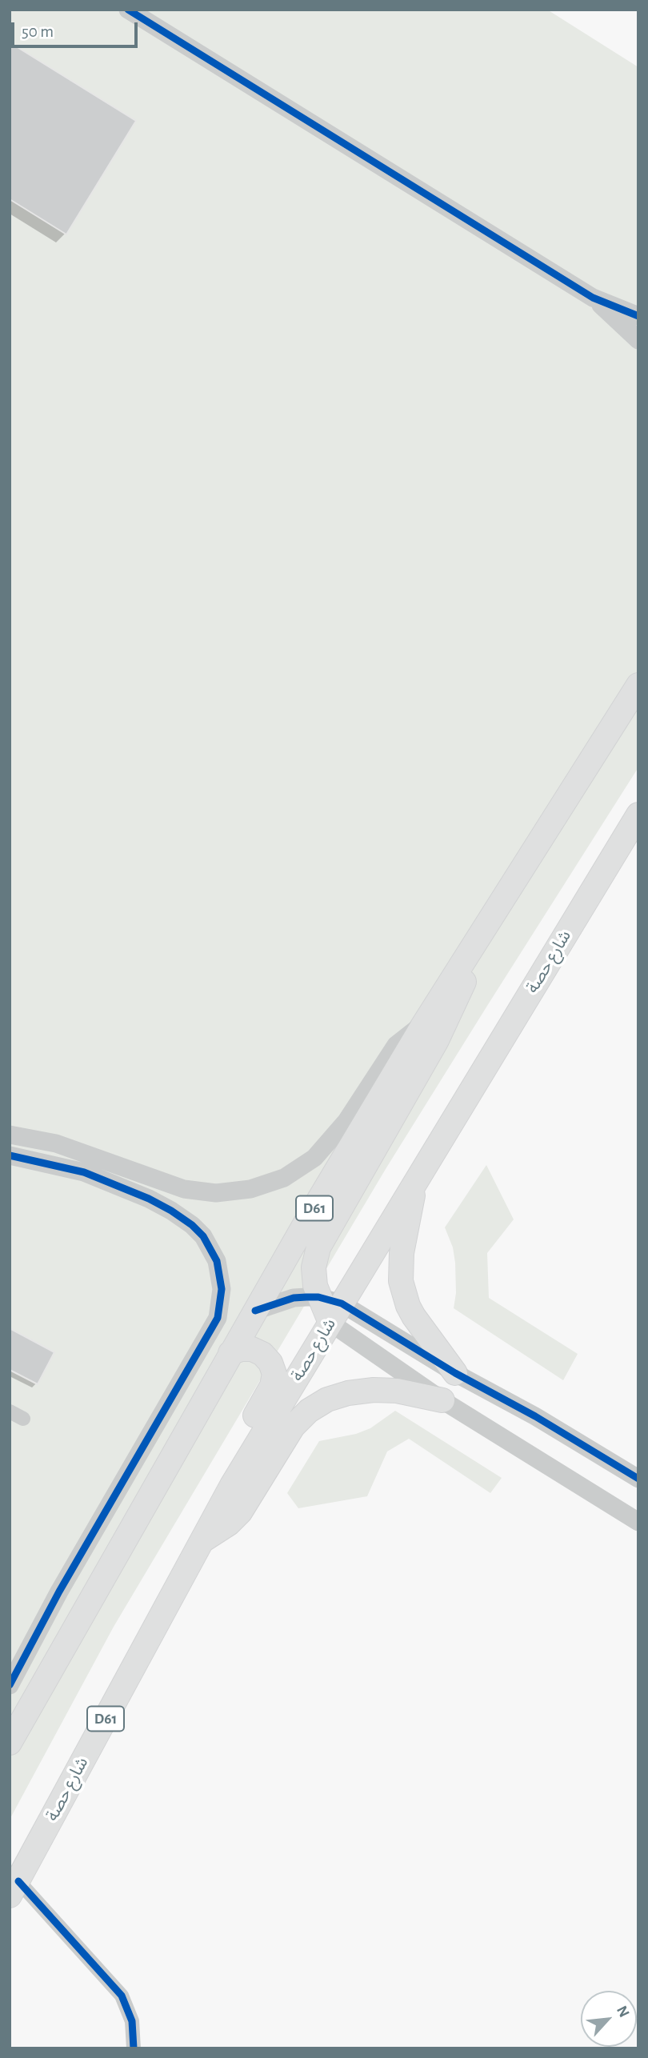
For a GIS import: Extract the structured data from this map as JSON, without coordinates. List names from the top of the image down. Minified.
{"streets":{"main road":["شارع حصة","D61"]},"scale_bar":"50 m","north":"top right"}
